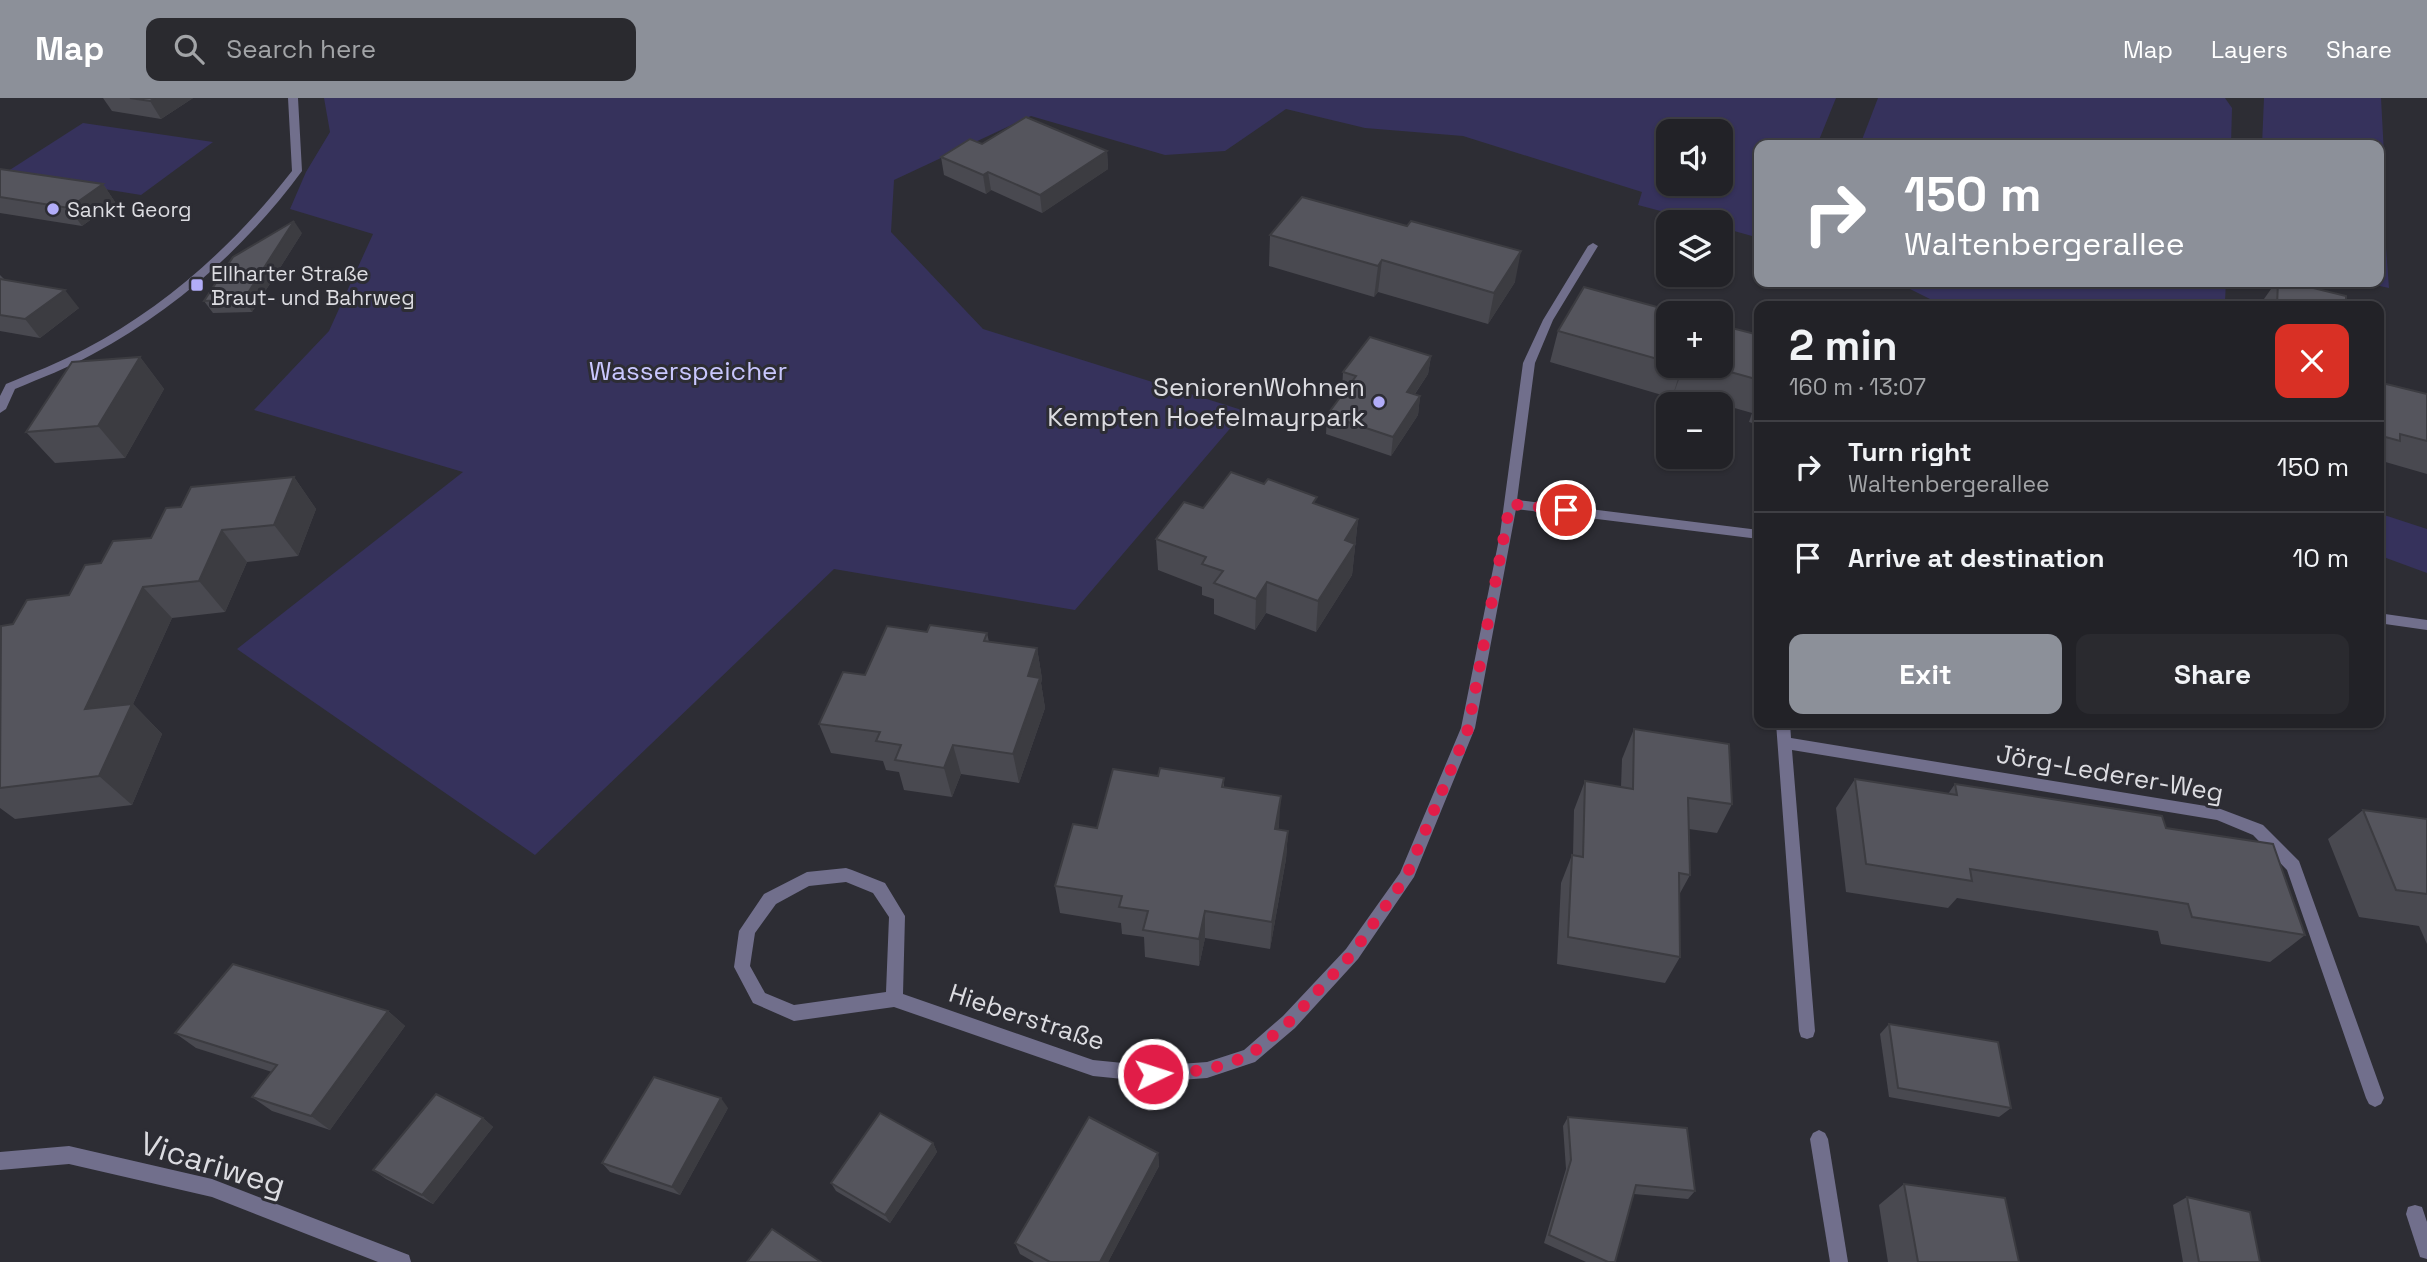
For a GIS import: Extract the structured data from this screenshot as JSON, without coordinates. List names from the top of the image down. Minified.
{"streets":{"street":["Jörg-Lederer-Weg","Hieberstraße","Vicariweg"]},"parks":["Wasserspeicher"],"places":{"other":["Sankt Georg","SeniorenWohnen Kempten Hoefelmayrpark"],"transit":["Ellharter Straße Braut- und Bahrweg"]},"page":{"header":"Map","search":"Search here","nav":["Map","Layers","Share"],"map_buttons":["+","−"],"turn":["150 m","Waltenbergerallee"],"heading":["2 min","160 m · 13:07"],"list":[{"name":"Turn right","note":"Waltenbergerallee","value":"150 m"},{"name":"Arrive at destination","value":"10 m"}],"buttons":["Exit","Share"]}}
